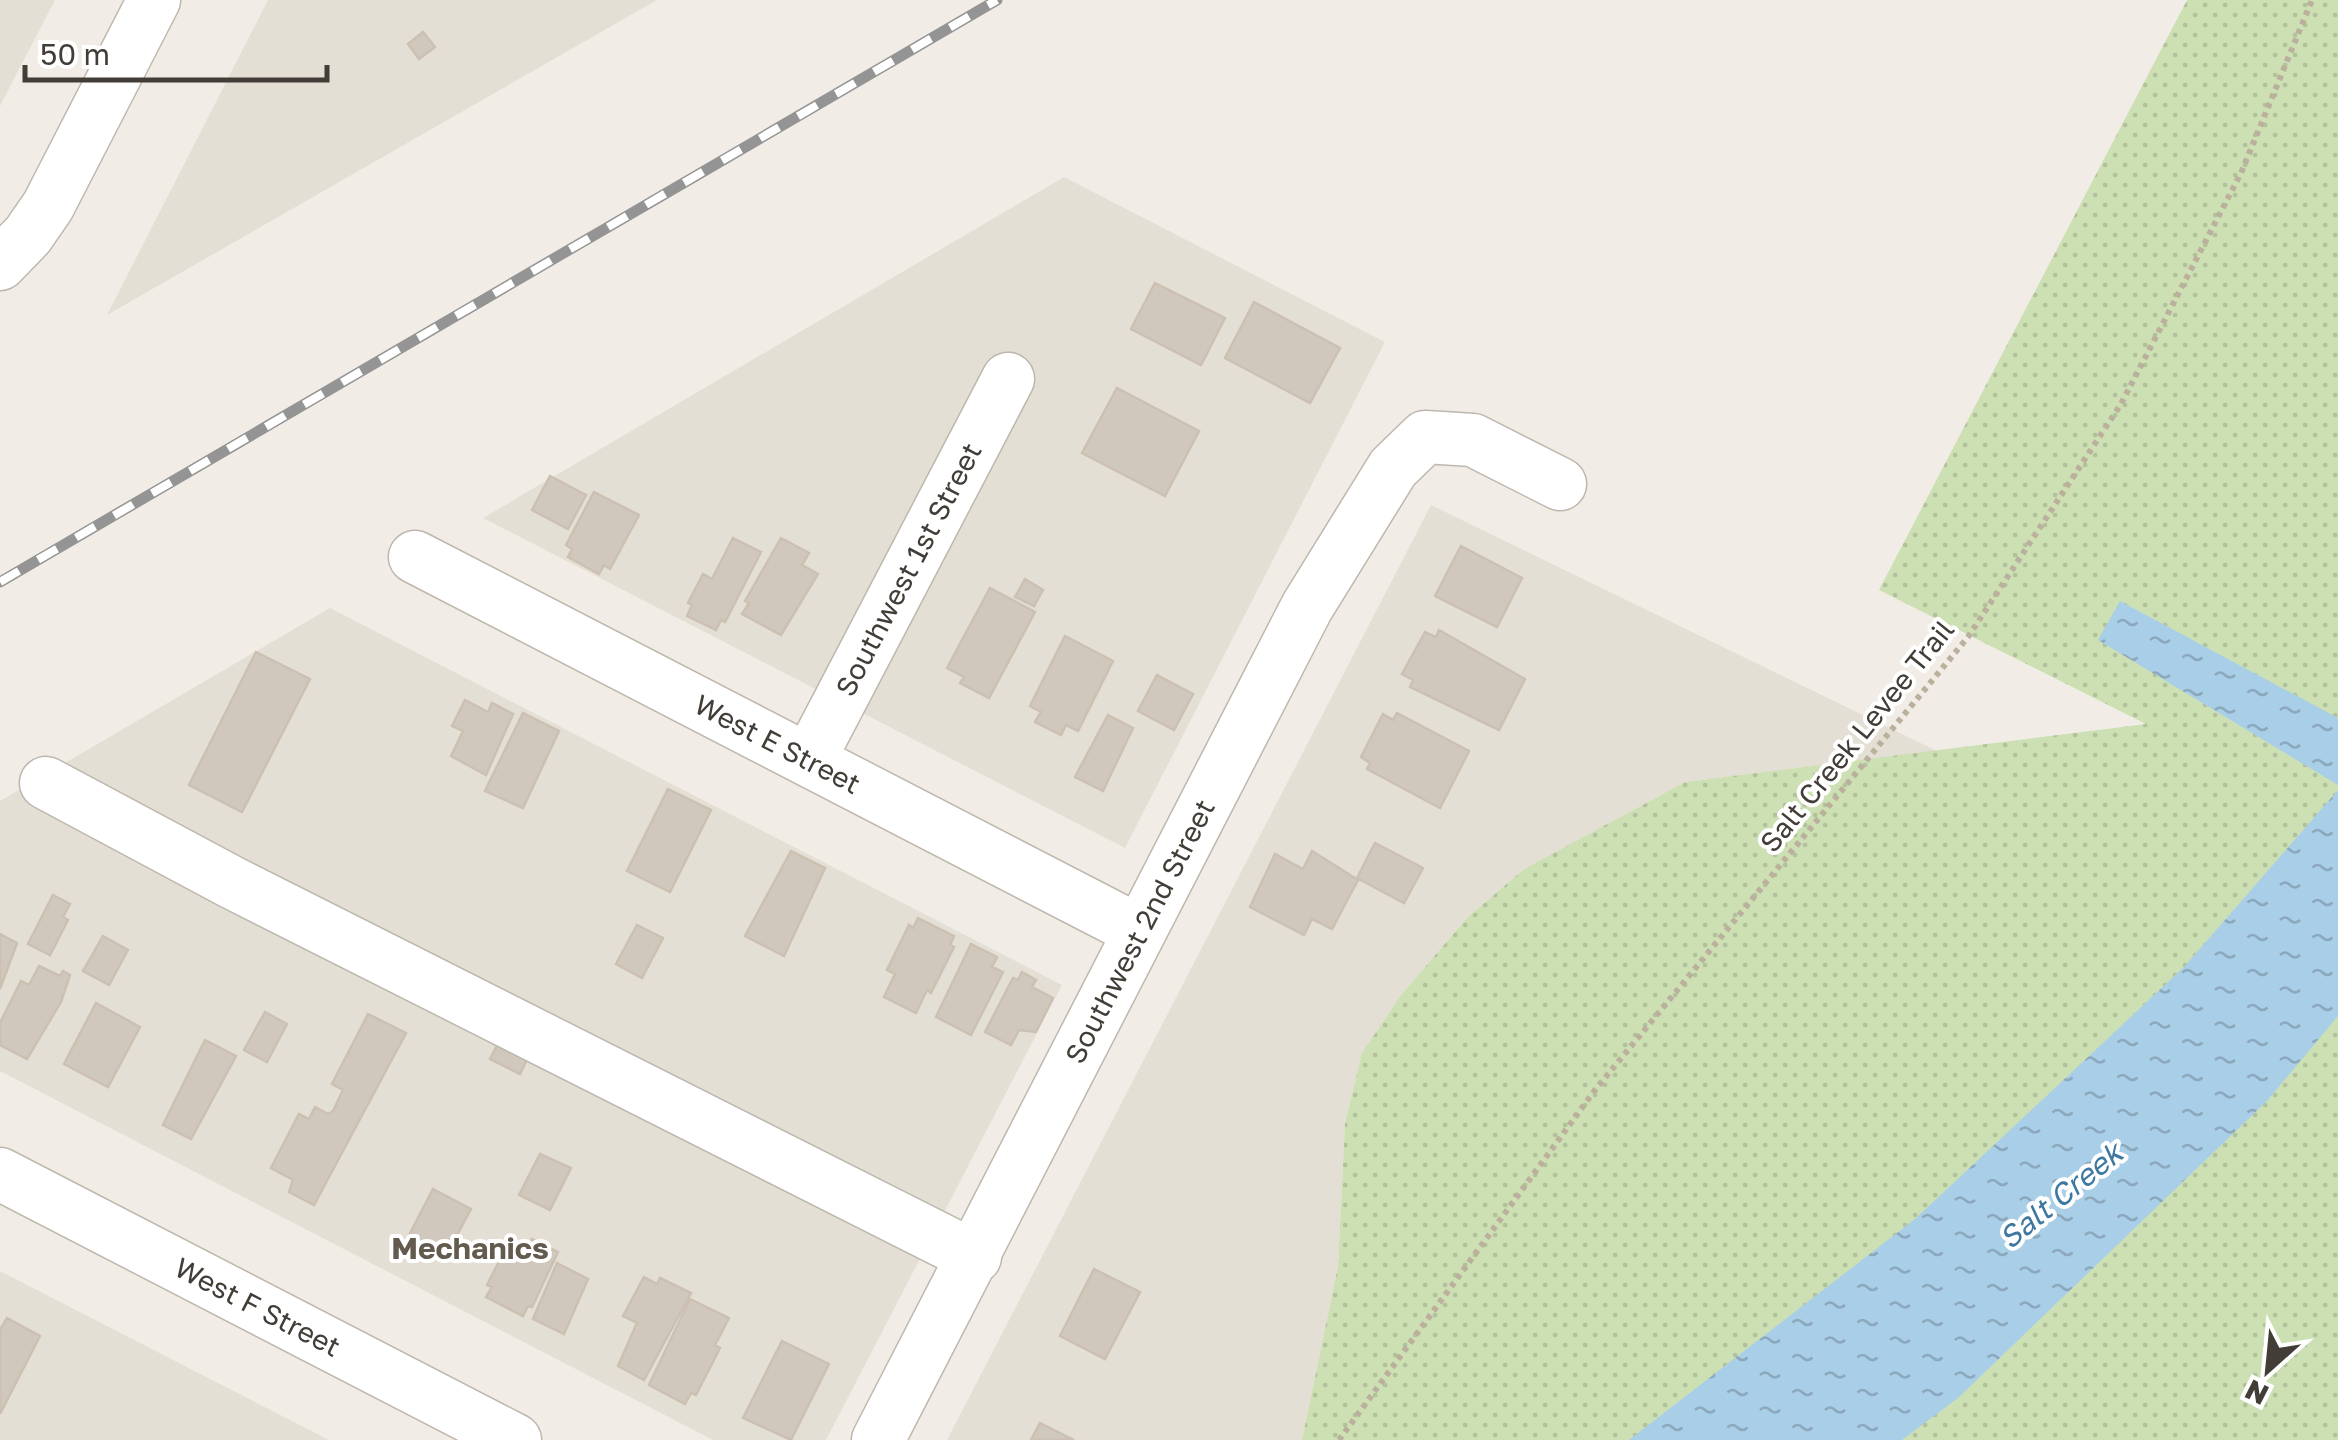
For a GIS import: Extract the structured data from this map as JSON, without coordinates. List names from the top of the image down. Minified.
{"streets":{"street":["Southwest 1st Street","West E Street","Southwest 2nd Street","West F Street"],"path":["Salt Creek Levee Trail"]},"crossings":[["Southwest 1st Street","West E Street"],["West E Street","Southwest 2nd Street"]],"districts":["Mechanics"],"water":["Salt Creek"],"scale_bar":"50 m","north":"bottom left"}
